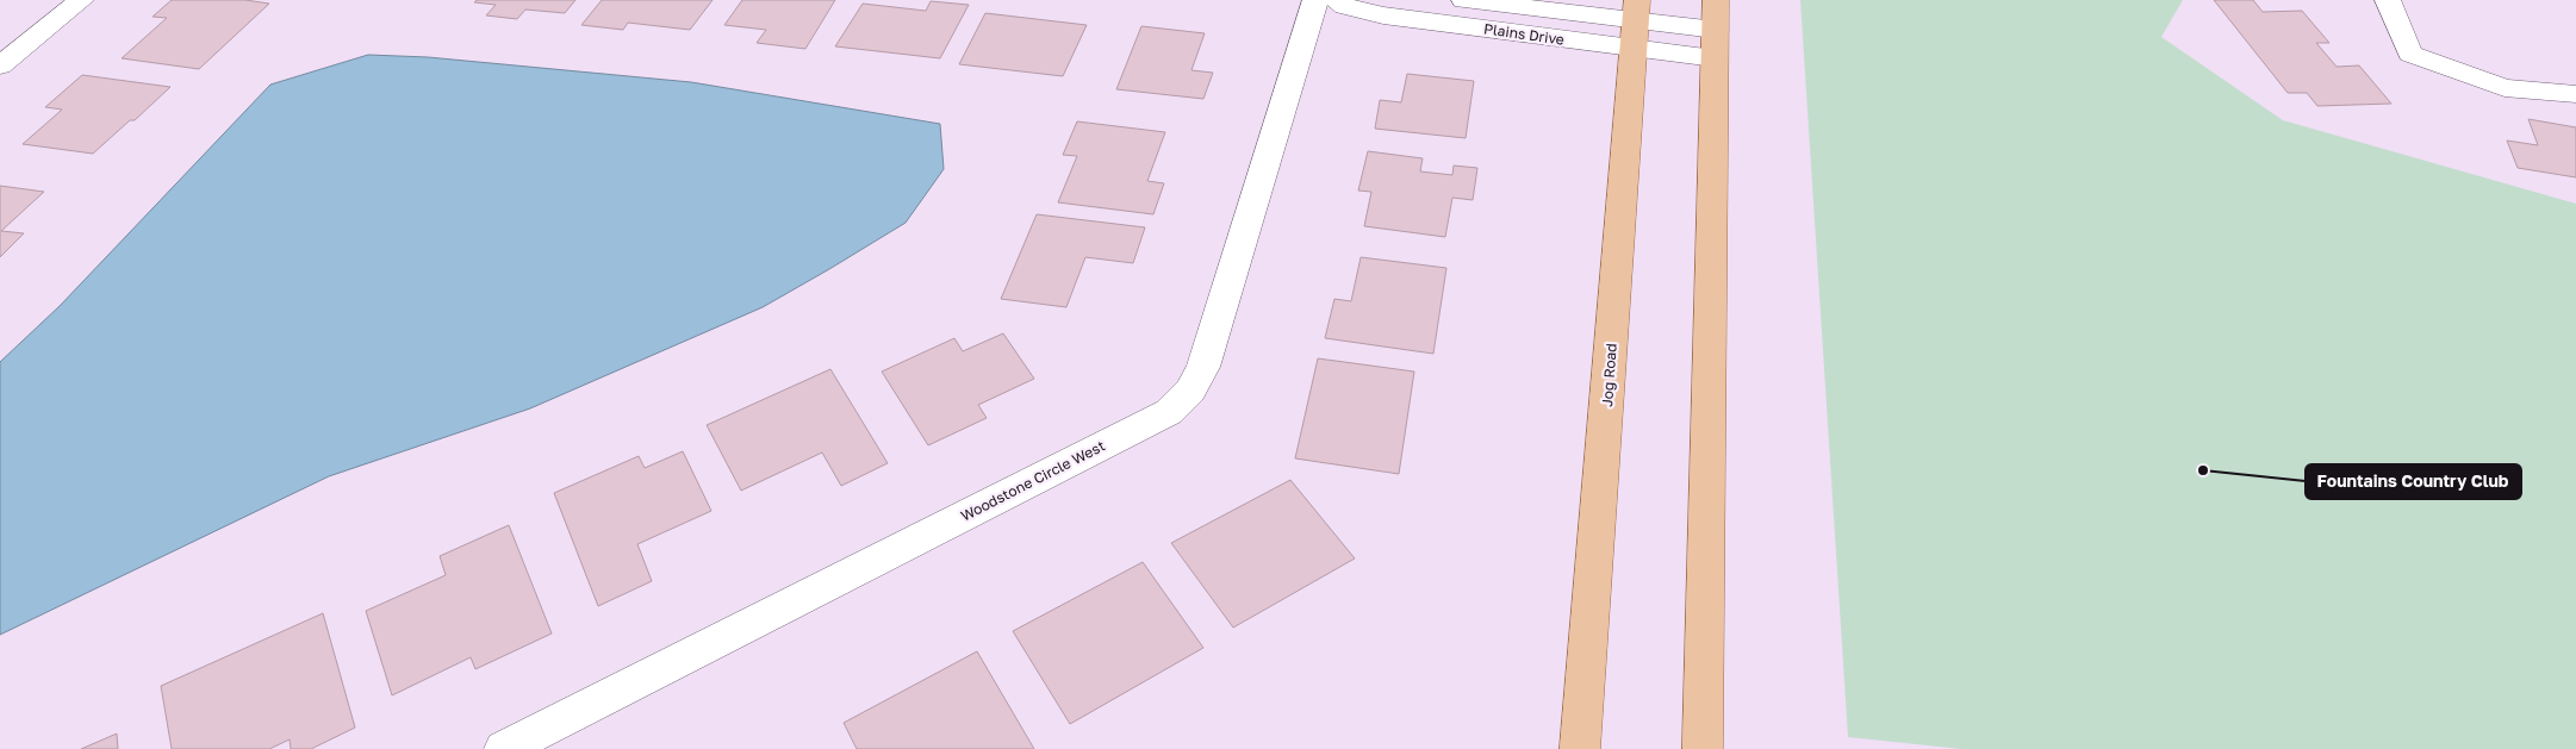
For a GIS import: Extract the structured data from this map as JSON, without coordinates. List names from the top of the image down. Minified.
{"streets":{"main road":["Jog Road"],"street":["Plains Drive","Woodstone Circle West"]},"crossings":[["Plains Drive","Jog Road"]],"places":["Fountains Country Club"]}
